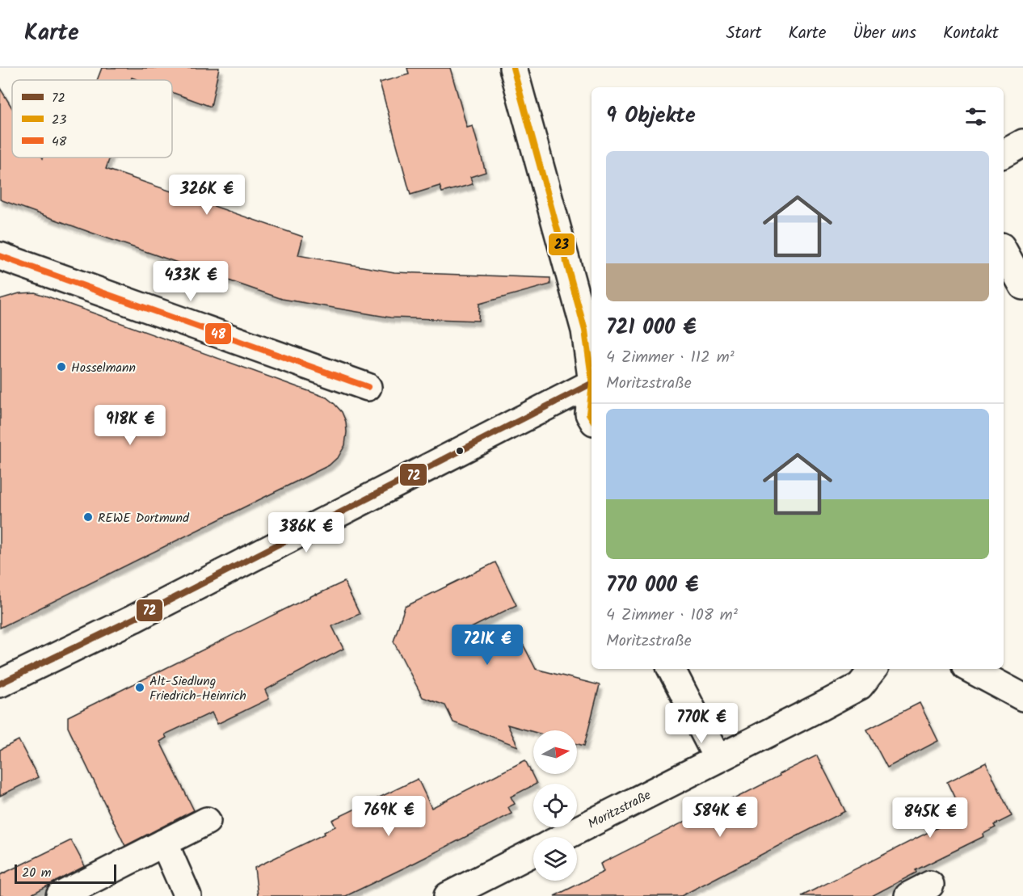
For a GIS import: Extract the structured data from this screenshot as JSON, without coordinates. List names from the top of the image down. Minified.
{"streets":{"street":["Moritzstraße"]},"places":["Hosselmann","REWE Dortmund","Alt-Siedlung Friedrich-Heinrich"],"lines":["transit line 23","transit line 48","transit line 72"],"legend":["72","23","48"],"scale_bar":"20 m","north":"right","page":{"header":"Karte","nav":["Start","Karte","Über uns","Kontakt"],"heading":"9 Objekte","list":[{"name":"721 000 €","note":"4 Zimmer · 112 m² · Moritzstraße"},{"name":"770 000 €","note":"4 Zimmer · 108 m² · Moritzstraße"}],"price":["326K €","433K €","918K €","386K €","721K €","770K €","769K €","584K €","845K €"],"scale":"20 m"}}
